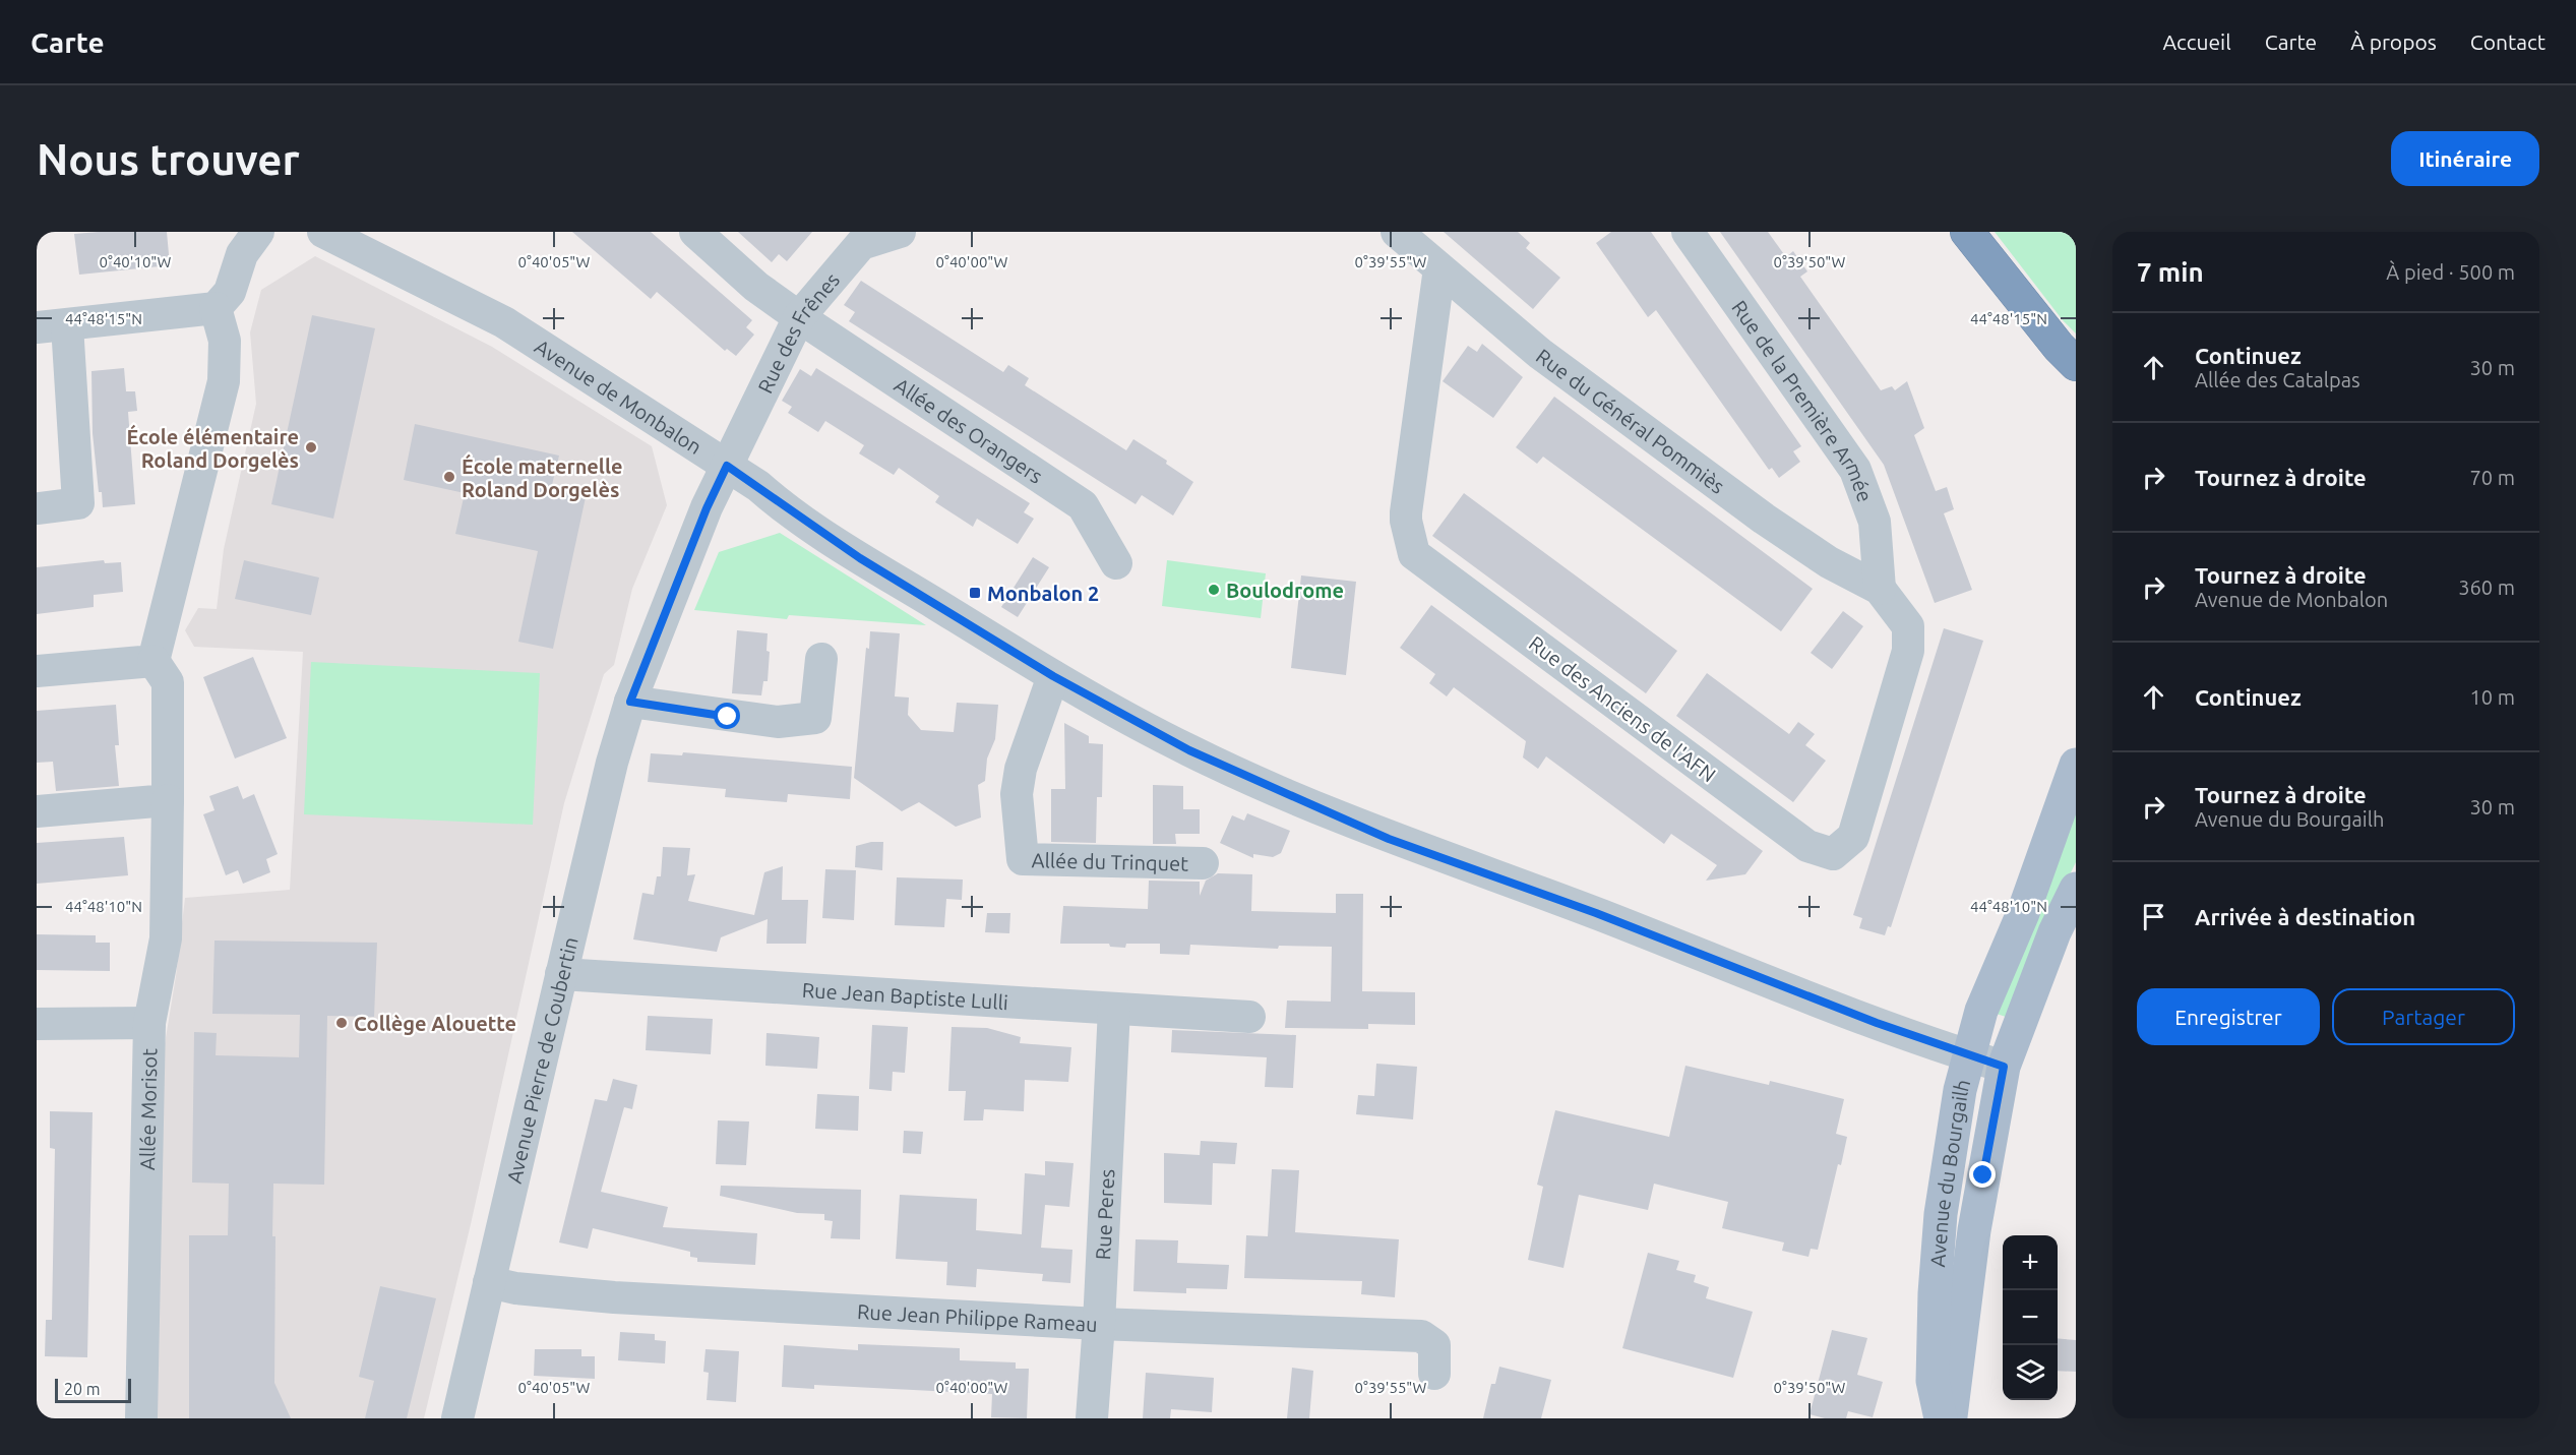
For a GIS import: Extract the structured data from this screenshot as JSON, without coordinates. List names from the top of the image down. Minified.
{"streets":{"main road":["Avenue du Bourgailh"],"street":["Rue des Frênes","Avenue de Monbalon","Rue de la Première Armée","Rue du Général Pommiès","Allée des Orangers","Rue des Anciens de l'AFN","Allée du Trinquet","Rue Jean Baptiste Lulli","Avenue Pierre de Coubertin","Allée Morisot","Rue Peres","Rue Jean Philippe Rameau"]},"crossings":[["Rue des Frênes","Avenue de Monbalon"],["Rue des Frênes","Allée des Orangers"],["Rue des Frênes","Avenue Pierre de Coubertin"],["Avenue de Monbalon","Allée du Trinquet"],["Avenue de Monbalon","Avenue Pierre de Coubertin"],["Avenue de Monbalon","Avenue du Bourgailh"],["Rue de la Première Armée","Rue du Général Pommiès"],["Rue de la Première Armée","Rue des Anciens de l'AFN"],["Rue du Général Pommiès","Rue des Anciens de l'AFN"],["Rue Jean Baptiste Lulli","Avenue Pierre de Coubertin"],["Rue Jean Baptiste Lulli","Rue Peres"],["Avenue Pierre de Coubertin","Rue Jean Philippe Rameau"],["Rue Peres","Rue Jean Philippe Rameau"]],"places":{"other":["École élémentaire Roland Dorgelès","École maternelle Roland Dorgelès","Boulodrome","Collège Alouette"],"transit":["Monbalon 2"]},"scale_bar":"20 m","page":{"header":"Carte","nav":["Accueil","Carte","À propos","Contact"],"buttons":["Itinéraire",["Enregistrer","Partager"]],"title":"Nous trouver","heading":["7 min","À pied · 500 m"],"list":[["Continuez","Allée des Catalpas","30 m"],["Tournez à droite","70 m"],["Tournez à droite","Avenue de Monbalon","360 m"],["Continuez","10 m"],["Tournez à droite","Avenue du Bourgailh","30 m"],"Arrivée à destination"],"map_buttons":["+","−"],"scale":"20 m"},"coordinates":["0°40'10\"W","0°40'05\"W","0°40'00\"W","0°39'55\"W","0°39'50\"W","44°48'15\"N","44°48'10\"N"]}
